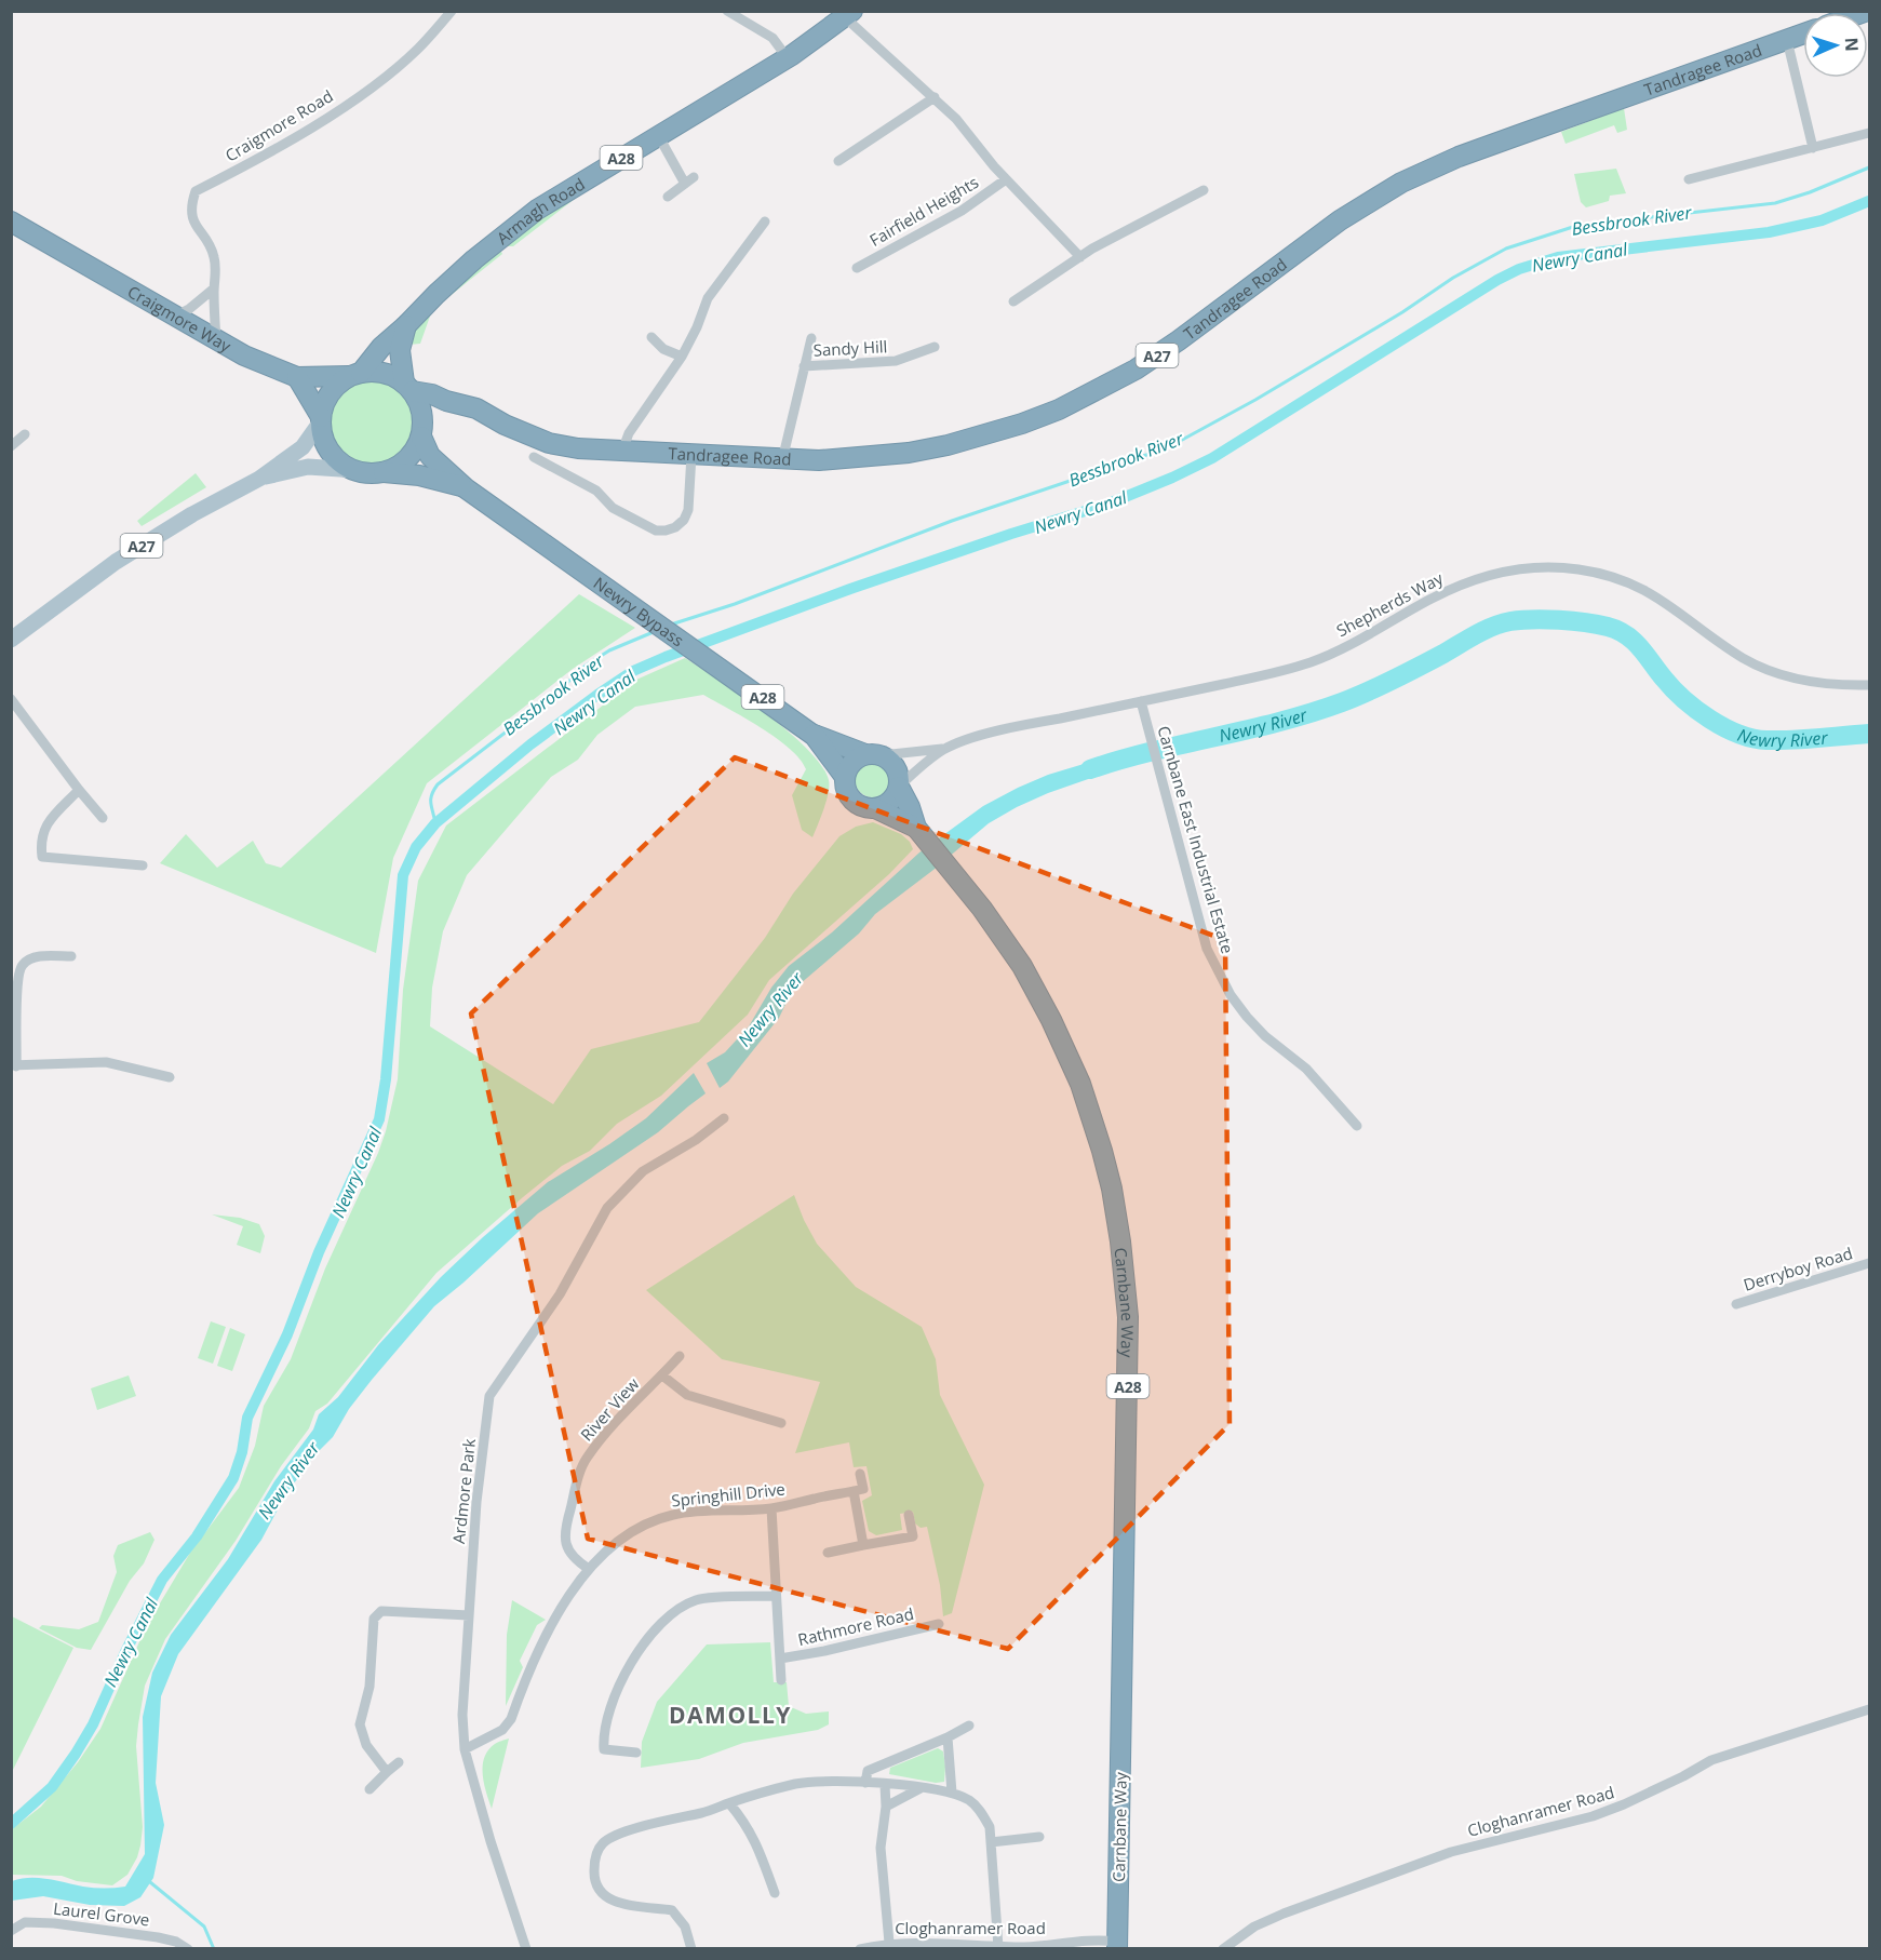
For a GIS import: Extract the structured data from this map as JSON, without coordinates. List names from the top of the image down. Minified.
{"streets":{"highway":["Tandragee Road","A28","Armagh Road","Craigmore Way","A27","Newry Bypass","Carnbane Way"],"street":["Craigmore Road","Fairfield Heights","Sandy Hill","Shepherds Way","Carnbane East Industrial Estate","Derryboy Road","River View","Ardmore Park","Springhill Drive","Rathmore Road","Cloghanramer Road","Laurel Grove"]},"crossings":[["Tandragee Road","A28"],["Tandragee Road","Armagh Road"],["Tandragee Road","Craigmore Way"],["Tandragee Road","Sandy Hill"],["Tandragee Road","A27"],["Craigmore Road","Craigmore Way"],["A28","Armagh Road"],["A28","Craigmore Way"],["A28","A27"],["Fairfield Heights","Armagh Road"],["Armagh Road","Craigmore Way"],["Armagh Road","A27"],["Craigmore Way","A27"],["Shepherds Way","Carnbane East Industrial Estate"],["Carnbane Way","Cloghanramer Road"],["River View","Springhill Drive"],["Ardmore Park","Springhill Drive"],["Springhill Drive","Rathmore Road"]],"districts":["DAMOLLY"],"water":["Bessbrook River","Newry Canal","Newry River"],"north":"right"}
